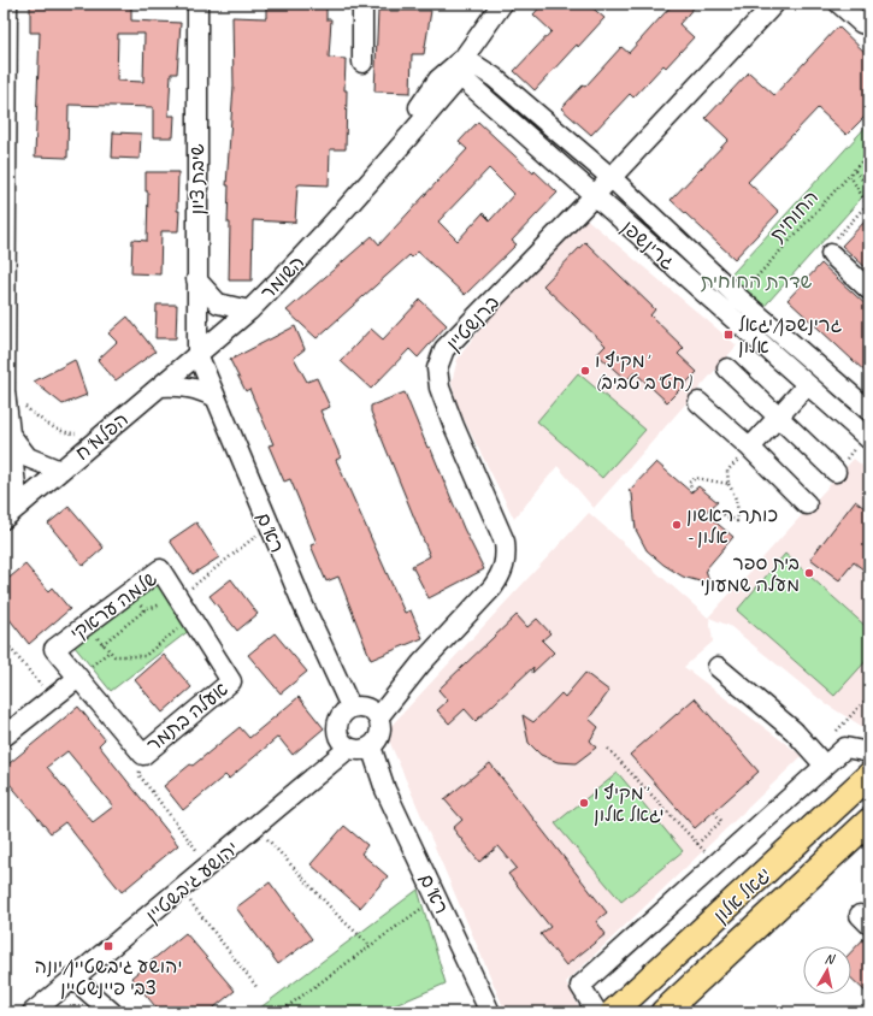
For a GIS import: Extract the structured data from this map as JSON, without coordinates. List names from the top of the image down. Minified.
{"streets":{"main road":["יגאל אלון"],"street":["שיבת ציון","גרינשפן","השומר","ברנשטיין","הפלמ\"ח","רא\"ם","שלמה עראקי","אעלה בתמר","יהושע גיבשטיין"],"path":["החוחית"]},"crossings":[["שיבת ציון","השומר"],["שיבת ציון","הפלמ\"ח"],["שיבת ציון","רא\"ם"],["החוחית","גרינשפן"],["גרינשפן","השומר"],["גרינשפן","ברנשטיין"],["השומר","הפלמ\"ח"],["השומר","רא\"ם"],["ברנשטיין","רא\"ם"],["ברנשטיין","יהושע גיבשטיין"],["הפלמ\"ח","רא\"ם"],["רא\"ם","שלמה עראקי"],["רא\"ם","יהושע גיבשטיין"],["שלמה עראקי","אעלה בתמר"]],"parks":["שדרת החוחית"],"places":{"transit":["גרינשפן/יגאל אלון","יהושע גיבשטיין/יונה צבי פיינשטיין"],"other":["מקיף ו' (חט\"ב טביב)","כותר ראשון - אלון","בית ספר מעלה שמעוני","מקיף ו' יגאל אלון"]},"north":"top"}
